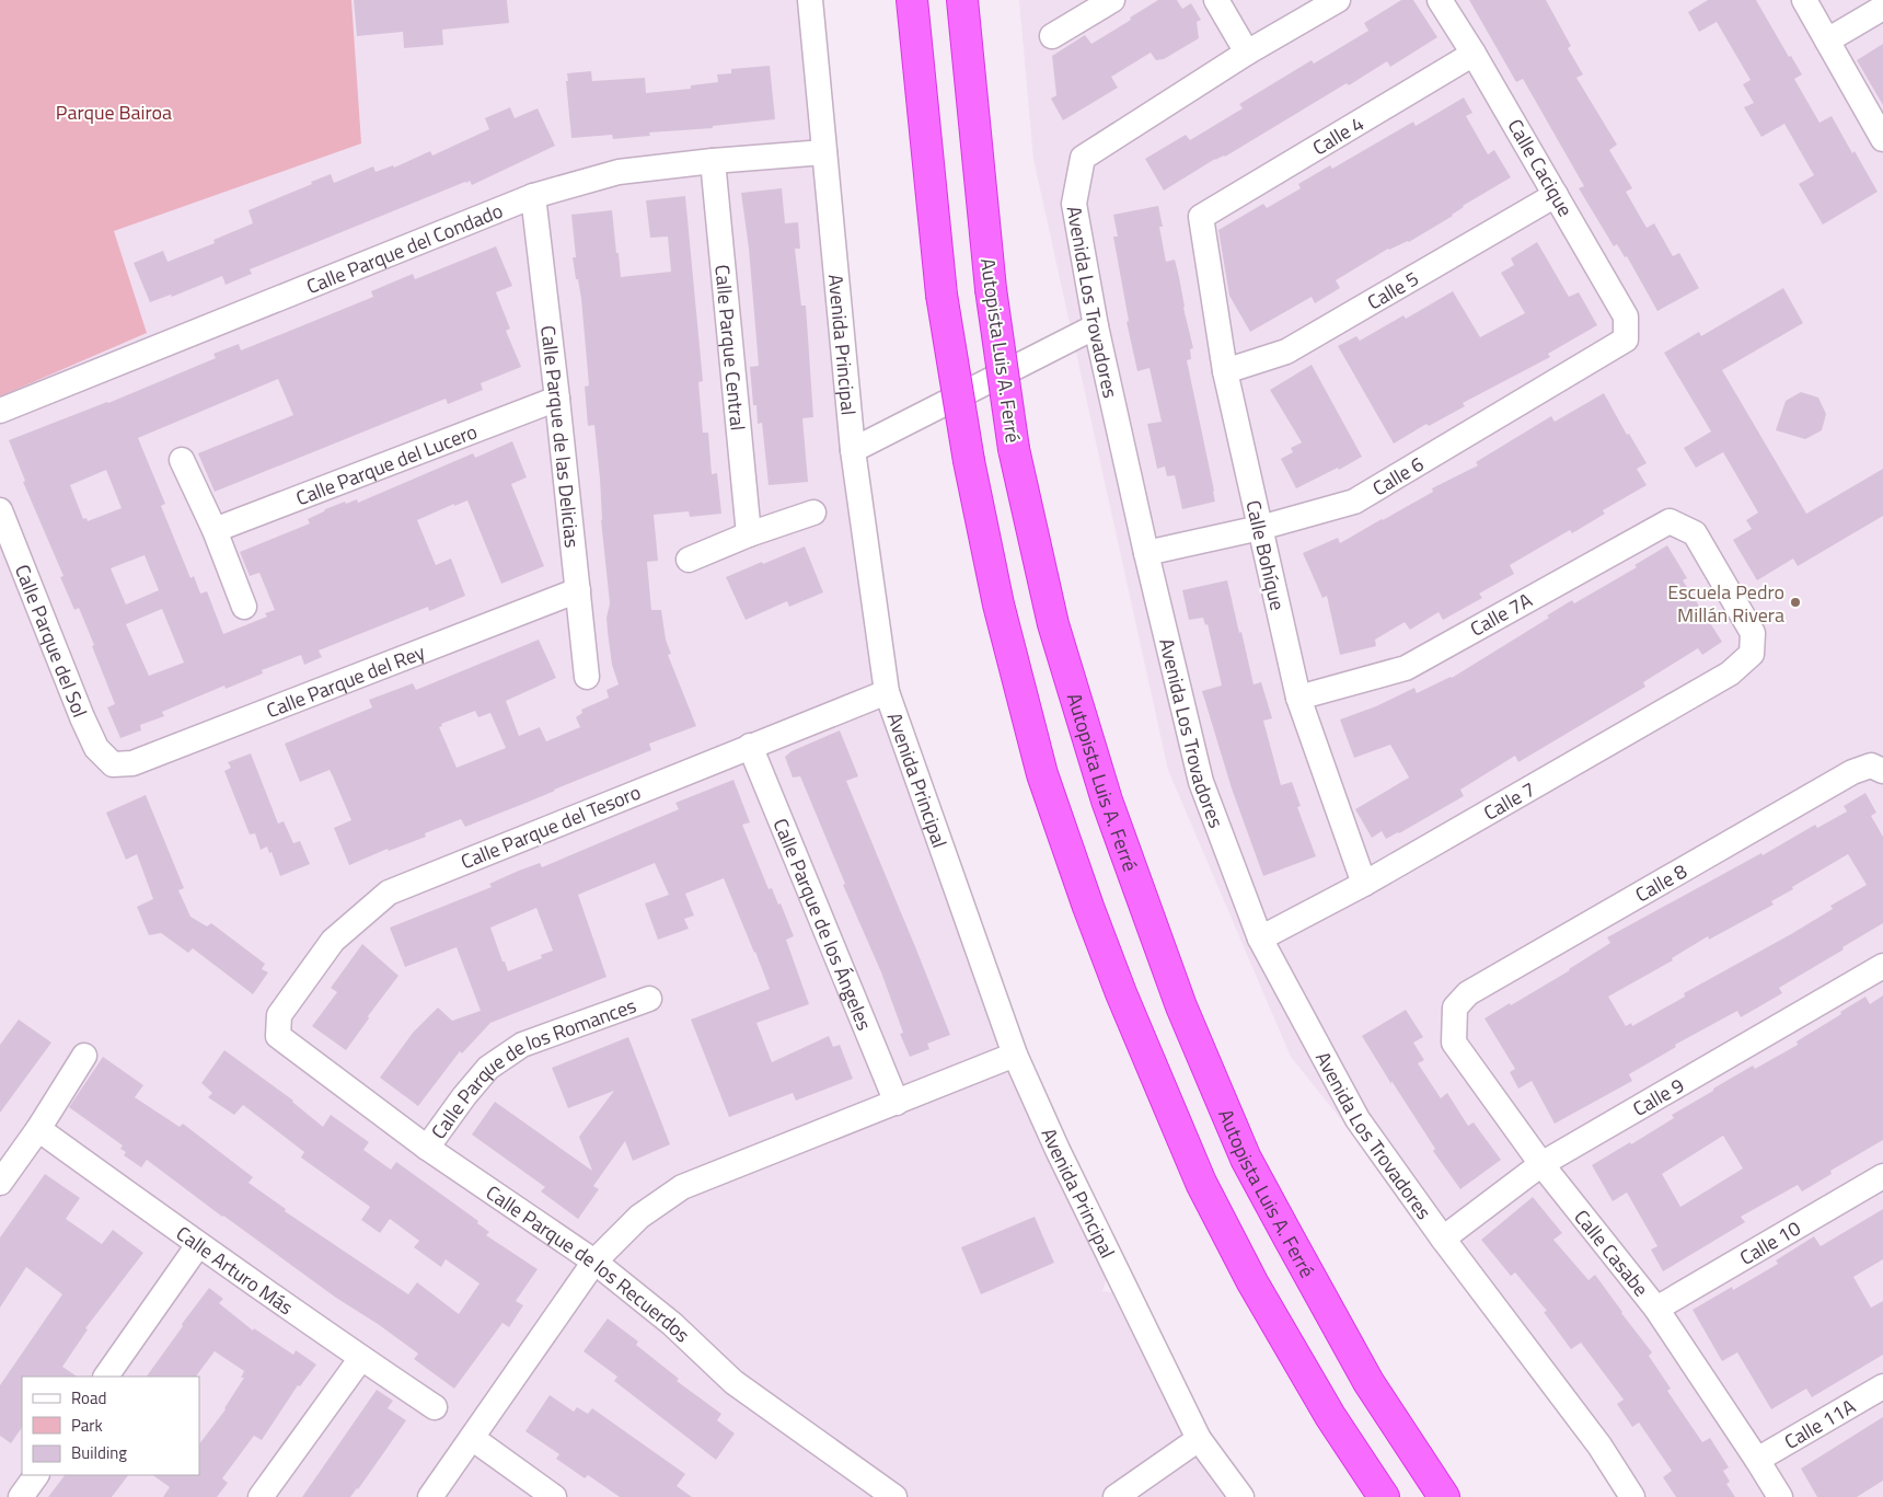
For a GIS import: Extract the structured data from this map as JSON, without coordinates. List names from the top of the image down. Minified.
{"streets":{"highway":["Autopista Luis A. Ferré"],"street":["Calle 4","Calle Cacique","Calle Parque del Condado","Calle 5","Avenida Los Trovadores","Avenida Principal","Calle Parque Central","Calle Parque de las Delicias","Calle Parque del Lucero","Calle 6","Calle Bohíque","Calle 7A","Calle Parque del Sol","Calle Parque del Rey","Calle 7","Calle Parque del Tesoro","Calle 8","Calle Parque de los Ángeles","Calle Parque de los Romances","Calle 9","Calle 10","Calle Casabe","Calle Parque de los Recuerdos","Calle Arturo Más","Calle 11A"]},"crossings":[["Calle 4","Calle Cacique"],["Calle 4","Calle Bohíque"],["Calle Cacique","Calle 5"],["Calle Cacique","Calle 6"],["Calle Parque del Condado","Avenida Principal"],["Calle Parque del Condado","Calle Parque Central"],["Calle Parque del Condado","Calle Parque de las Delicias"],["Calle 5","Calle Bohíque"],["Avenida Los Trovadores","Calle 6"],["Avenida Los Trovadores","Calle 7"],["Avenida Los Trovadores","Calle 9"],["Avenida Principal","Calle Parque del Tesoro"],["Calle Parque de las Delicias","Calle Parque del Lucero"],["Calle Parque de las Delicias","Calle Parque del Rey"],["Calle 6","Calle Bohíque"],["Calle Bohíque","Calle 7A"],["Calle Bohíque","Calle 7"],["Calle 7A","Calle 7"],["Calle Parque del Sol","Calle Parque del Rey"],["Calle Parque del Tesoro","Calle Parque de los Ángeles"],["Calle Parque del Tesoro","Calle Parque de los Recuerdos"],["Calle 8","Calle Casabe"],["Calle Parque de los Romances","Calle Parque de los Recuerdos"],["Calle 9","Calle Casabe"],["Calle 10","Calle Casabe"],["Calle Casabe","Calle 11A"]],"parks":["Parque Bairoa"],"places":["Escuela Pedro Millán Rivera"],"legend":["Road","Park","Building"]}
